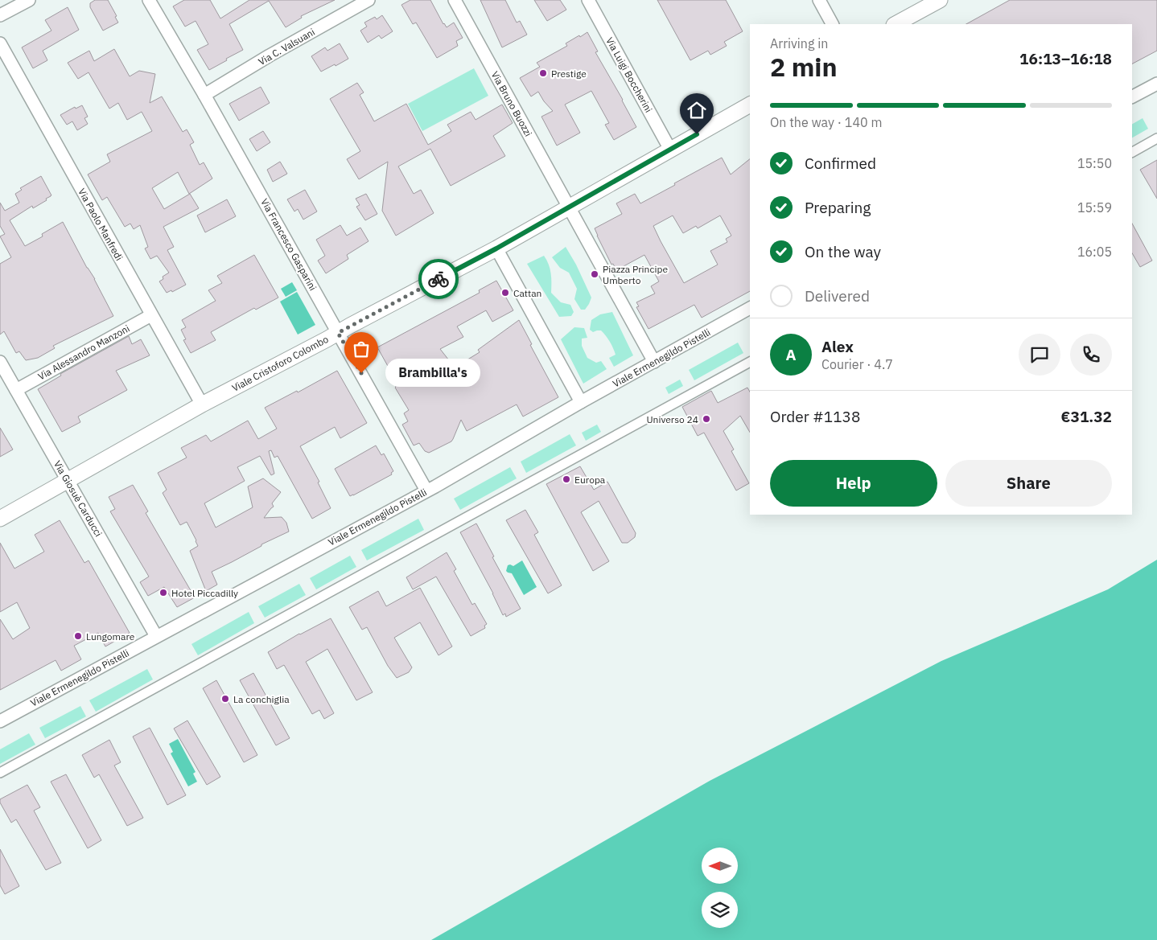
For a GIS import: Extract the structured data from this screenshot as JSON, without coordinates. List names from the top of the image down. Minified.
{"streets":{"street":["Via C. Valsuani","Via Luigi Boccherini","Via Bruno Buozzi","Via Paolo Manfredi","Via Francesco Gasparini","Via Alessandro Manzoni","Viale Ermenegildo Pistelli","Viale Cristoforo Colombo","Via Giosuè Carducci"]},"crossings":[["Via C. Valsuani","Via Francesco Gasparini"],["Via Luigi Boccherini","Viale Cristoforo Colombo"],["Via Bruno Buozzi","Viale Cristoforo Colombo"],["Via Paolo Manfredi","Via Alessandro Manzoni"],["Via Paolo Manfredi","Viale Cristoforo Colombo"],["Via Francesco Gasparini","Viale Ermenegildo Pistelli"],["Via Francesco Gasparini","Viale Cristoforo Colombo"],["Via Alessandro Manzoni","Via Giosuè Carducci"],["Viale Ermenegildo Pistelli","Via Giosuè Carducci"],["Viale Cristoforo Colombo","Via Giosuè Carducci"]],"places":["Prestige","Piazza Principe Umberto","Cattan","Brambilla's","Universo 24","Europa","Hotel Piccadilly","Lungomare","La conchiglia"],"north":"left","page":{"heading":["2 min","Arriving in","16:13–16:18"],"panel":["Alex","Courier · 4.7","Order #1138","€31.32"],"bar":"On the way · 140 m","list":[["Confirmed","15:50"],["Preparing","15:59"],["On the way","16:05"],"Delivered"],"round":"A","bubble":"Brambilla's","buttons":["Help","Share"]}}
